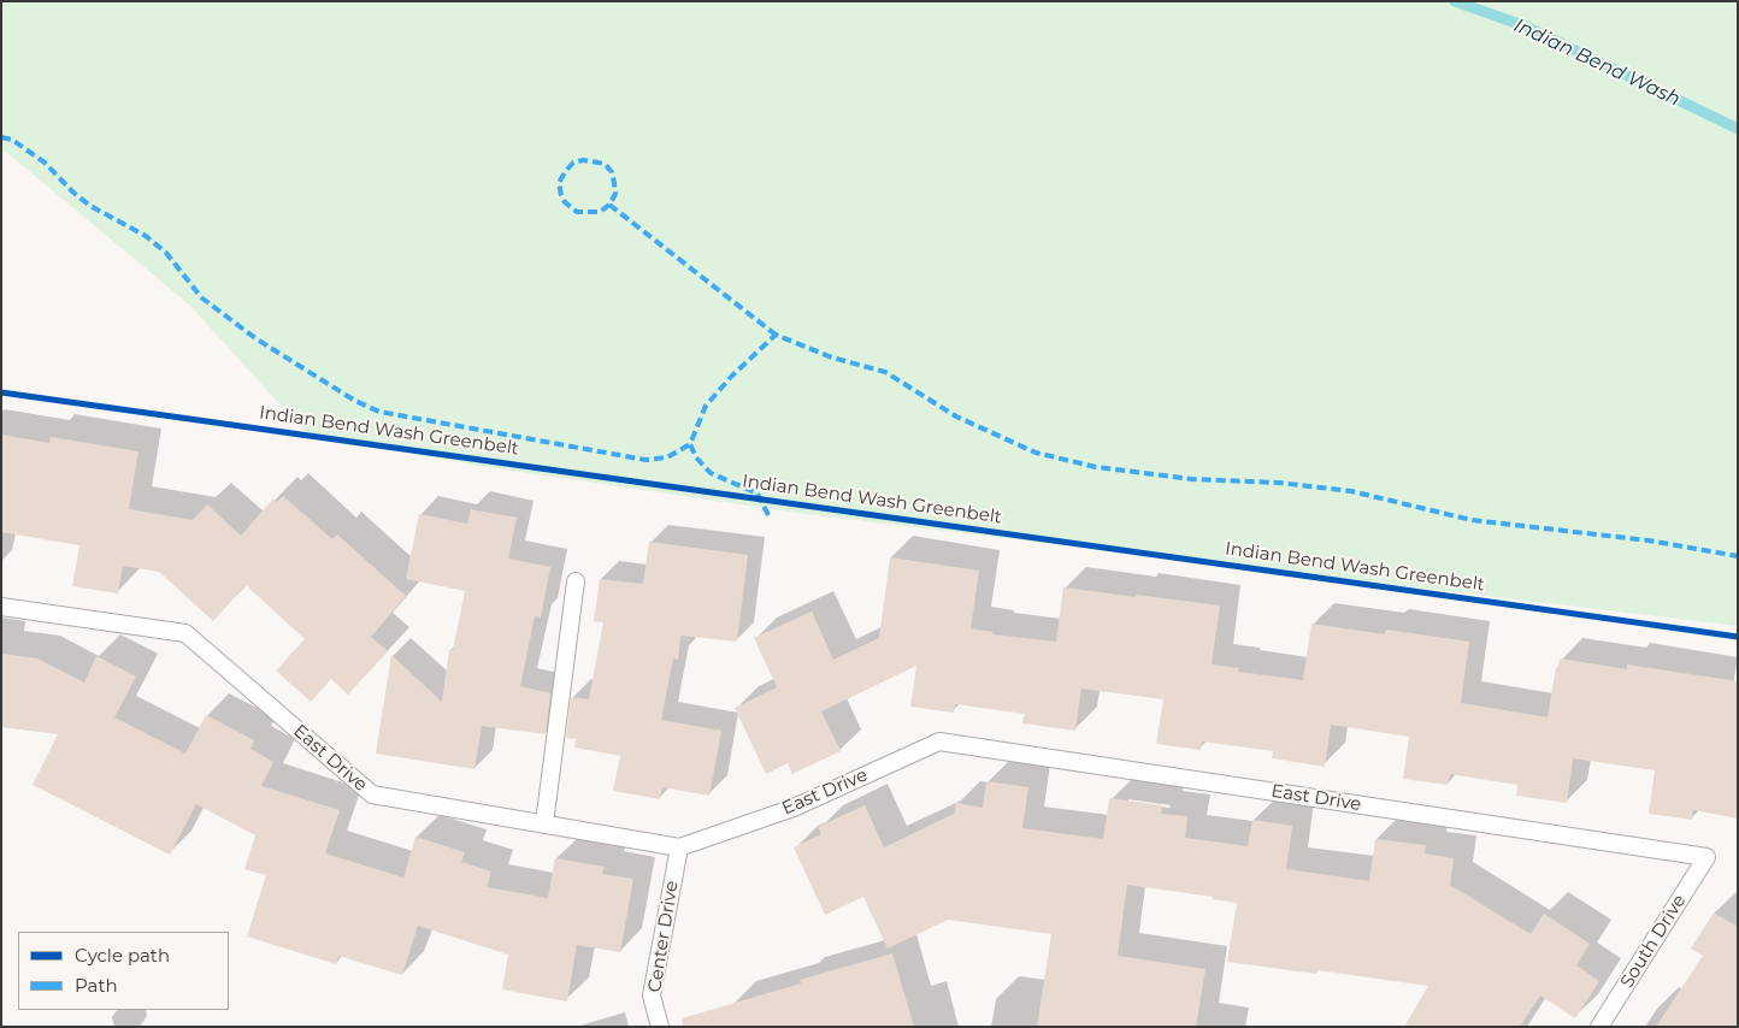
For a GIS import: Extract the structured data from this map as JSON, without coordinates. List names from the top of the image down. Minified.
{"streets":{"lane":["East Drive","Center Drive","South Drive"],"cycle path":["Indian Bend Wash Greenbelt"]},"crossings":[["East Drive","Center Drive"],["East Drive","South Drive"]],"water":["Indian Bend Wash"],"legend":["Cycle path","Path"]}
